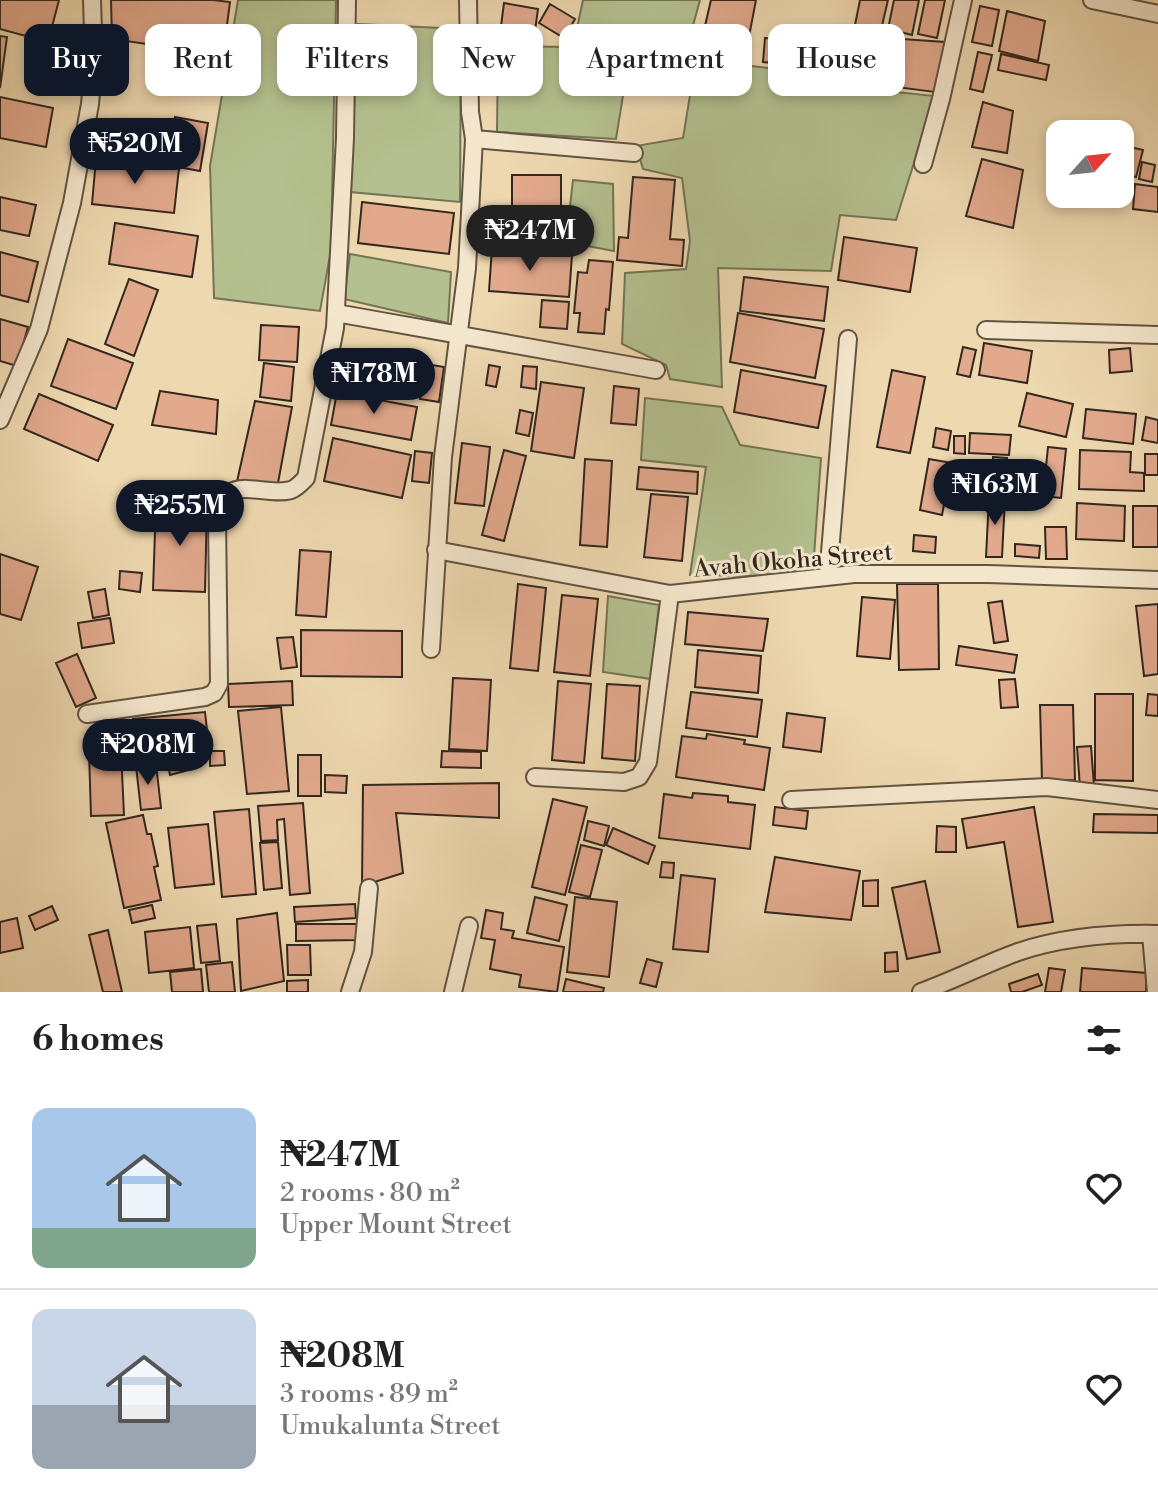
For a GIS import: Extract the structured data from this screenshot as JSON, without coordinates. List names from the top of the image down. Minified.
{"streets":{"street":["Avah Okoha Street"]},"north":"top right","page":{"chip":["Buy","Rent","Filters","New","Apartment","House"],"price":["₦520M","₦247M","₦178M","₦163M","₦255M","₦208M"],"heading":"6 homes","list":[{"name":"₦247M","note":"2 rooms · 80 m² · Upper Mount Street"},{"name":"₦208M","note":"3 rooms · 89 m² · Umukalunta Street"}]}}
